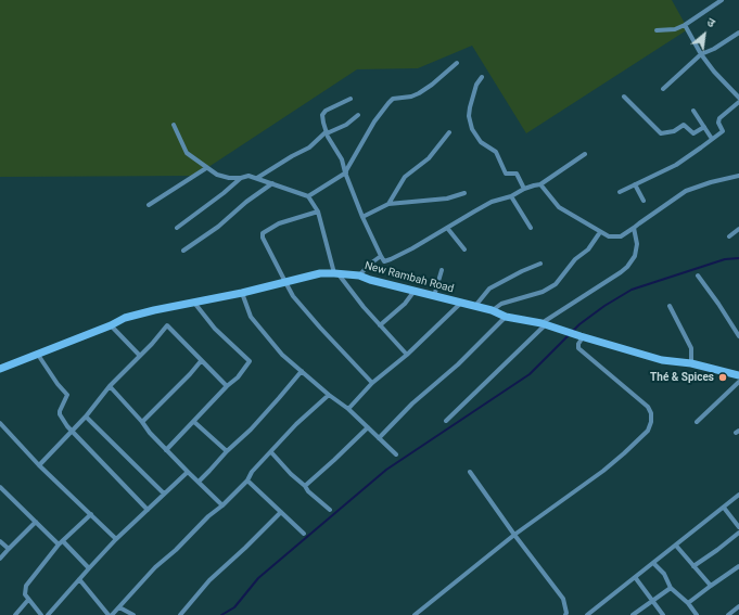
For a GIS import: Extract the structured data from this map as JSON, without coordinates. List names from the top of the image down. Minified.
{"streets":{"street":["New Rambah Road"]},"places":["Thé & Spices"],"north":"top right"}
